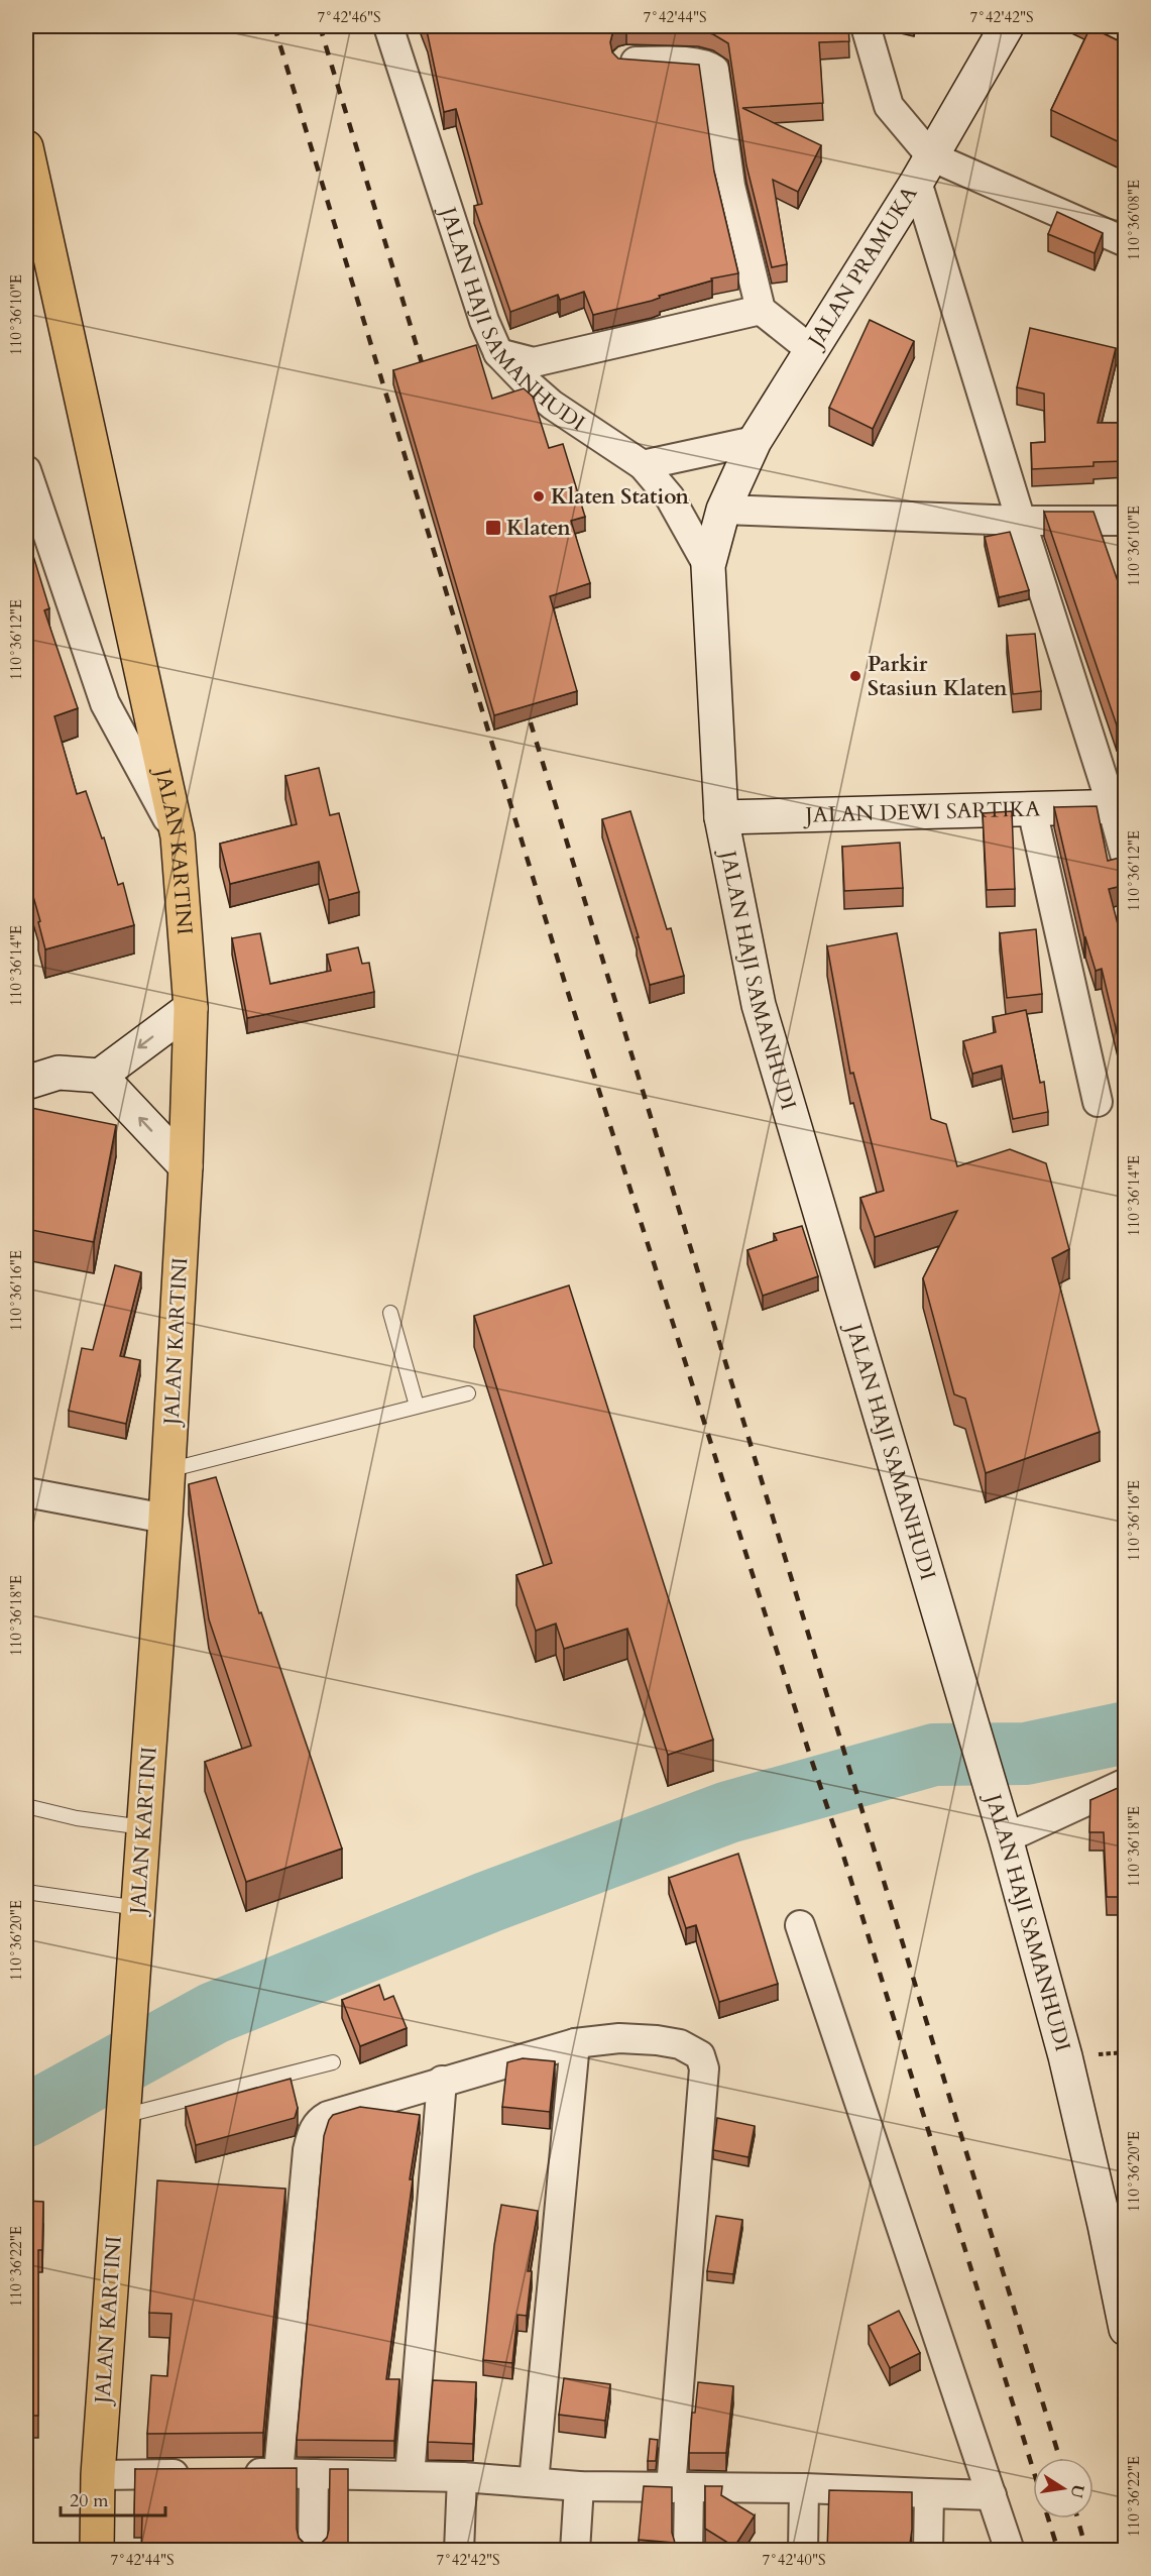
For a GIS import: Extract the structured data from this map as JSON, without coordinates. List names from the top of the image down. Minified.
{"streets":{"highway":["JALAN KARTINI"],"main road":["JALAN PRAMUKA","JALAN HAJI SAMANHUDI","JALAN DEWI SARTIKA"]},"crossings":[["JALAN PRAMUKA","JALAN HAJI SAMANHUDI"],["JALAN HAJI SAMANHUDI","JALAN DEWI SARTIKA"]],"places":{"other":["Klaten Station","Parkir Stasiun Klaten"],"transit":["Klaten"]},"scale_bar":"20 m","north":"right","coordinates":["7°42'46\"S","7°42'44\"S","7°42'42\"S","110°36'08\"E","110°36'10\"E","110°36'12\"E","110°36'14\"E","110°36'16\"E","110°36'18\"E","110°36'20\"E","110°36'22\"E","7°42'40\"S"]}
